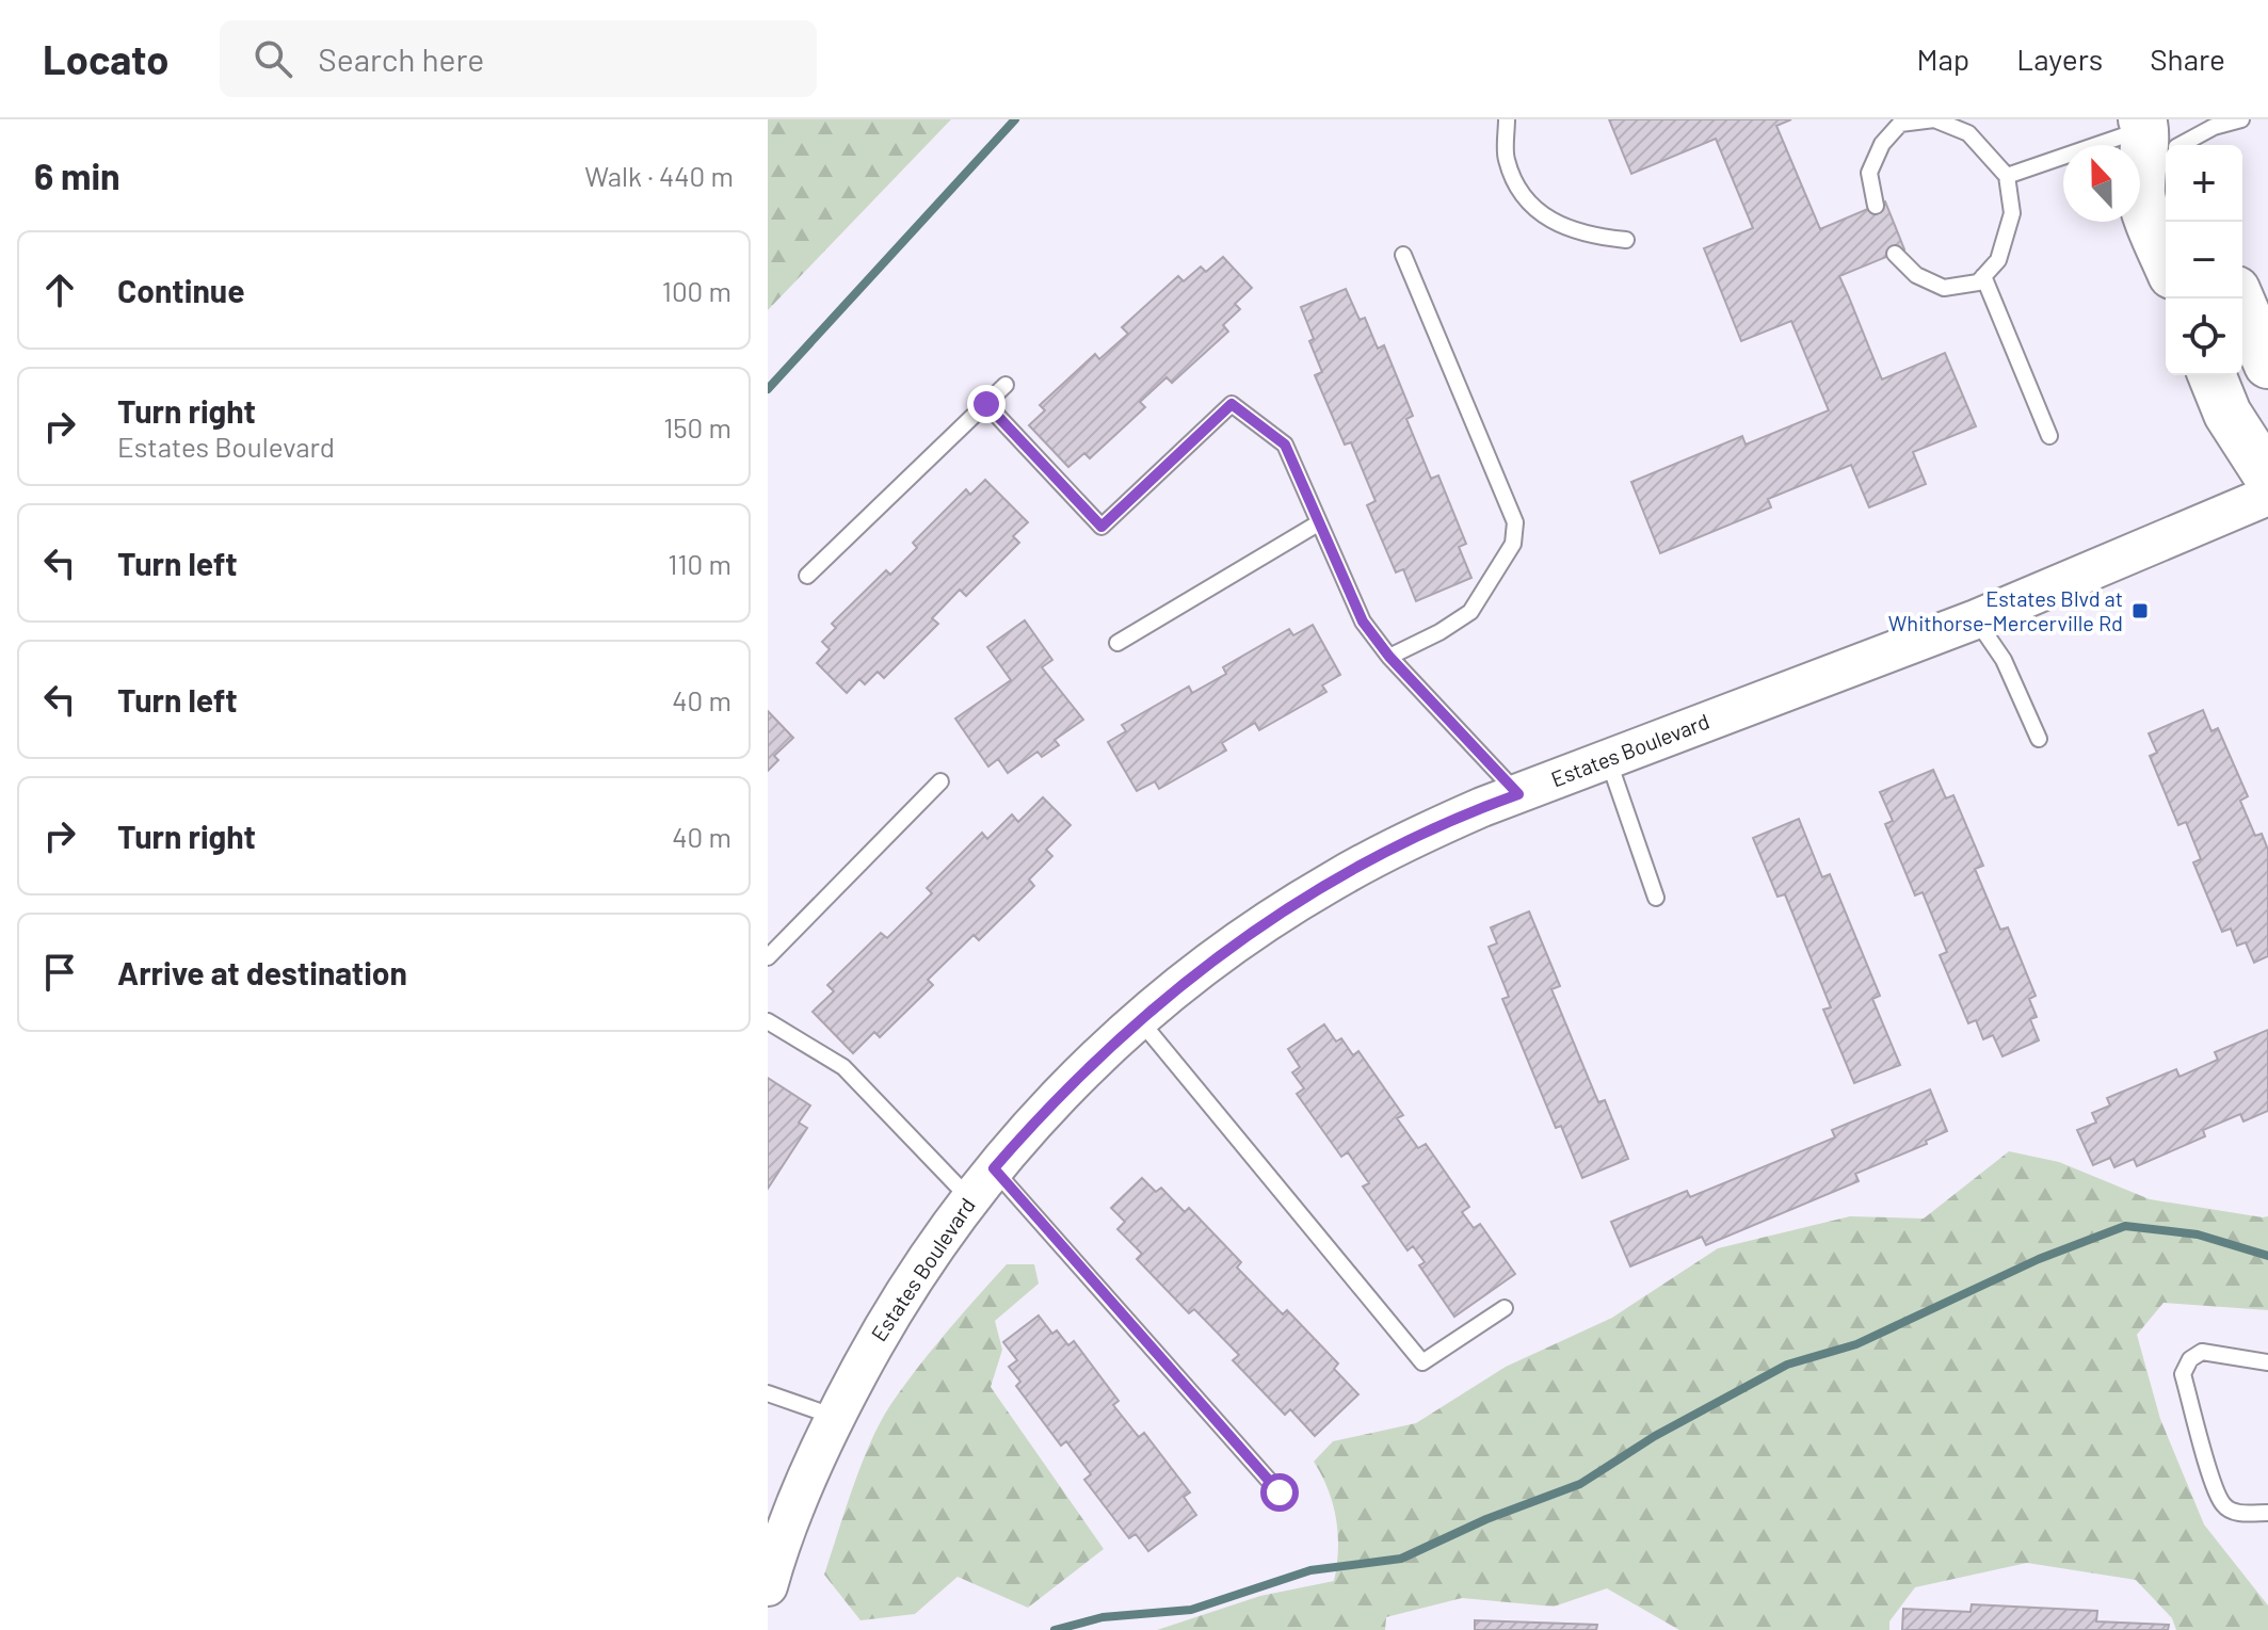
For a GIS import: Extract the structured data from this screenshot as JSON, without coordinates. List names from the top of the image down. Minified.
{"streets":{"street":["Estates Boulevard"]},"places":{"transit":["Estates Blvd at Whithorse-Mercerville Rd"]},"north":"top","page":{"header":"Locato","search":"Search here","nav":["Map","Layers","Share"],"heading":["6 min","Walk · 440 m"],"map_buttons":["+","−"],"list":[["Continue","100 m"],["Turn right","Estates Boulevard","150 m"],["Turn left","110 m"],["Turn left","40 m"],["Turn right","40 m"],"Arrive at destination"]}}
